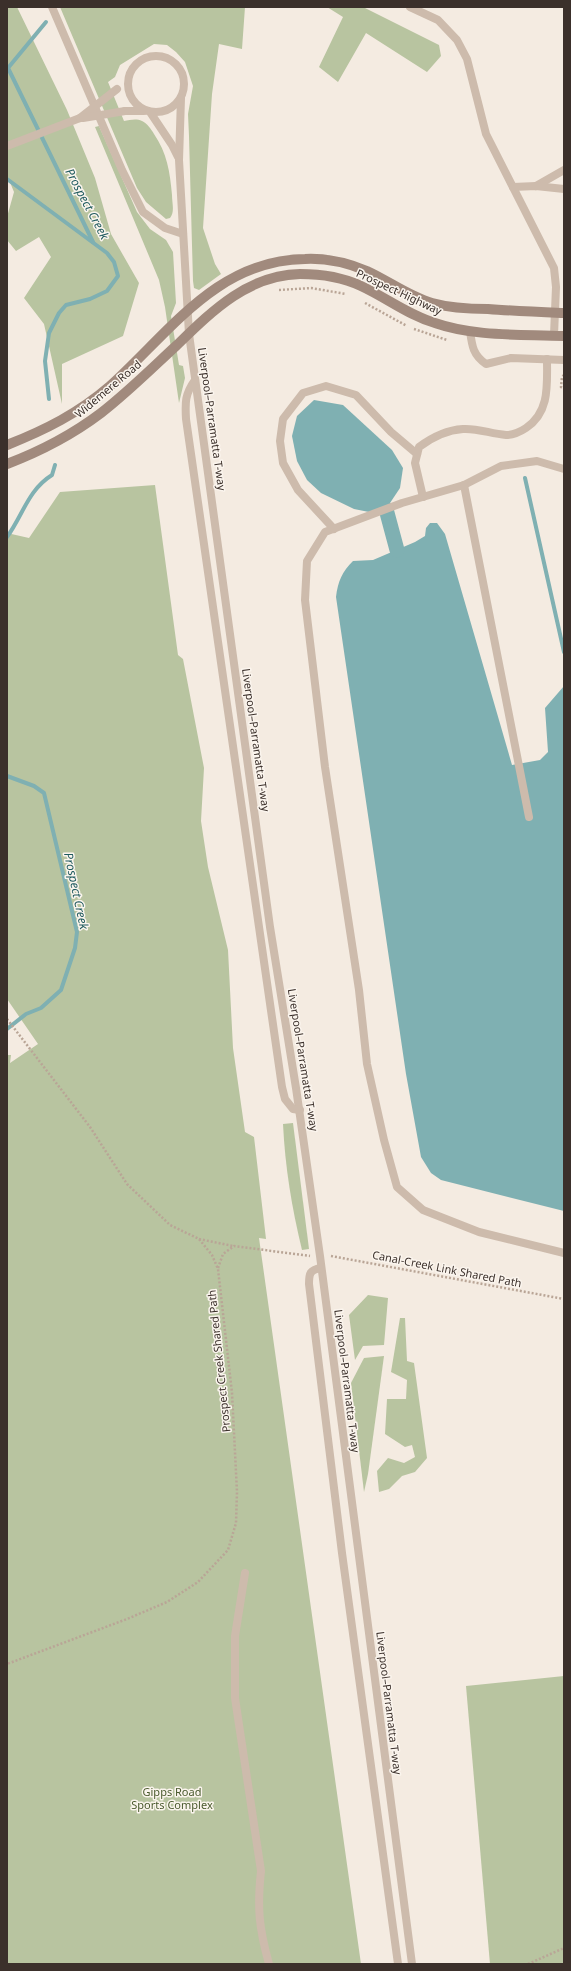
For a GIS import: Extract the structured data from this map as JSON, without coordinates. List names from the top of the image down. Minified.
{"streets":{"main road":["Prospect Highway","Widemere Road"],"lane":["Liverpool–Parramatta T-way"],"path":["Canal-Creek Link Shared Path","Prospect Creek Shared Path"]},"crossings":[["Prospect Highway","Widemere Road"],["Prospect Highway","Liverpool–Parramatta T-way"]],"water":["Prospect Creek"],"parks":["Gipps Road Sports Complex"]}
